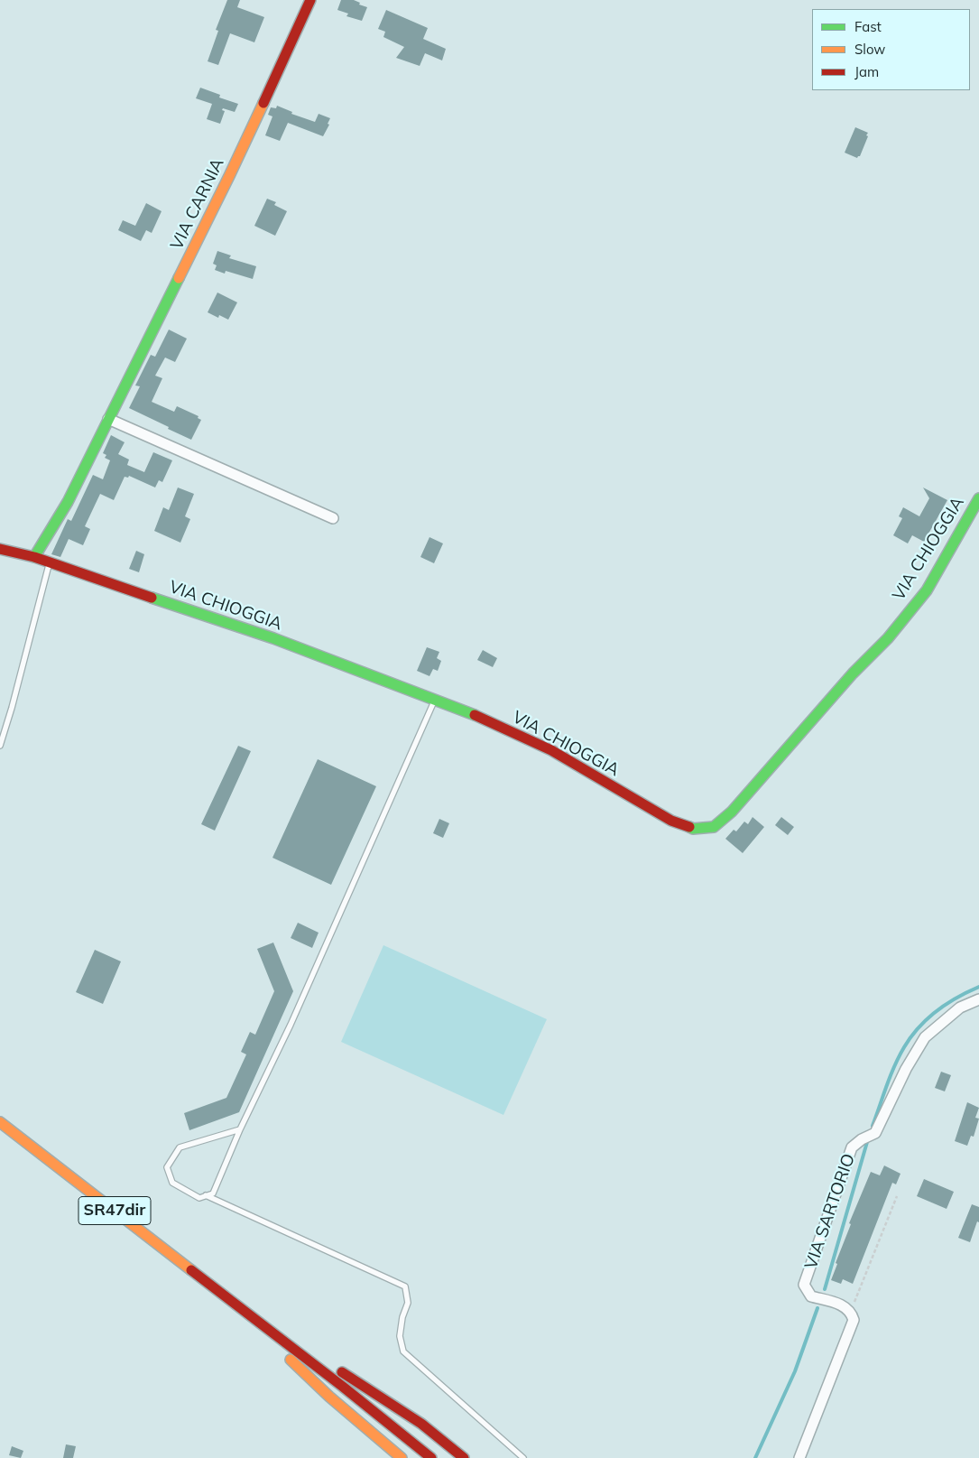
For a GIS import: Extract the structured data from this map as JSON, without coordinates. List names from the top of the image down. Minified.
{"streets":{"main road":["VIA CARNIA","VIA CHIOGGIA","SR47dir"],"street":["VIA SARTORIO"]},"crossings":[["VIA CARNIA","VIA CHIOGGIA"]],"legend":["Fast","Slow","Jam"]}
